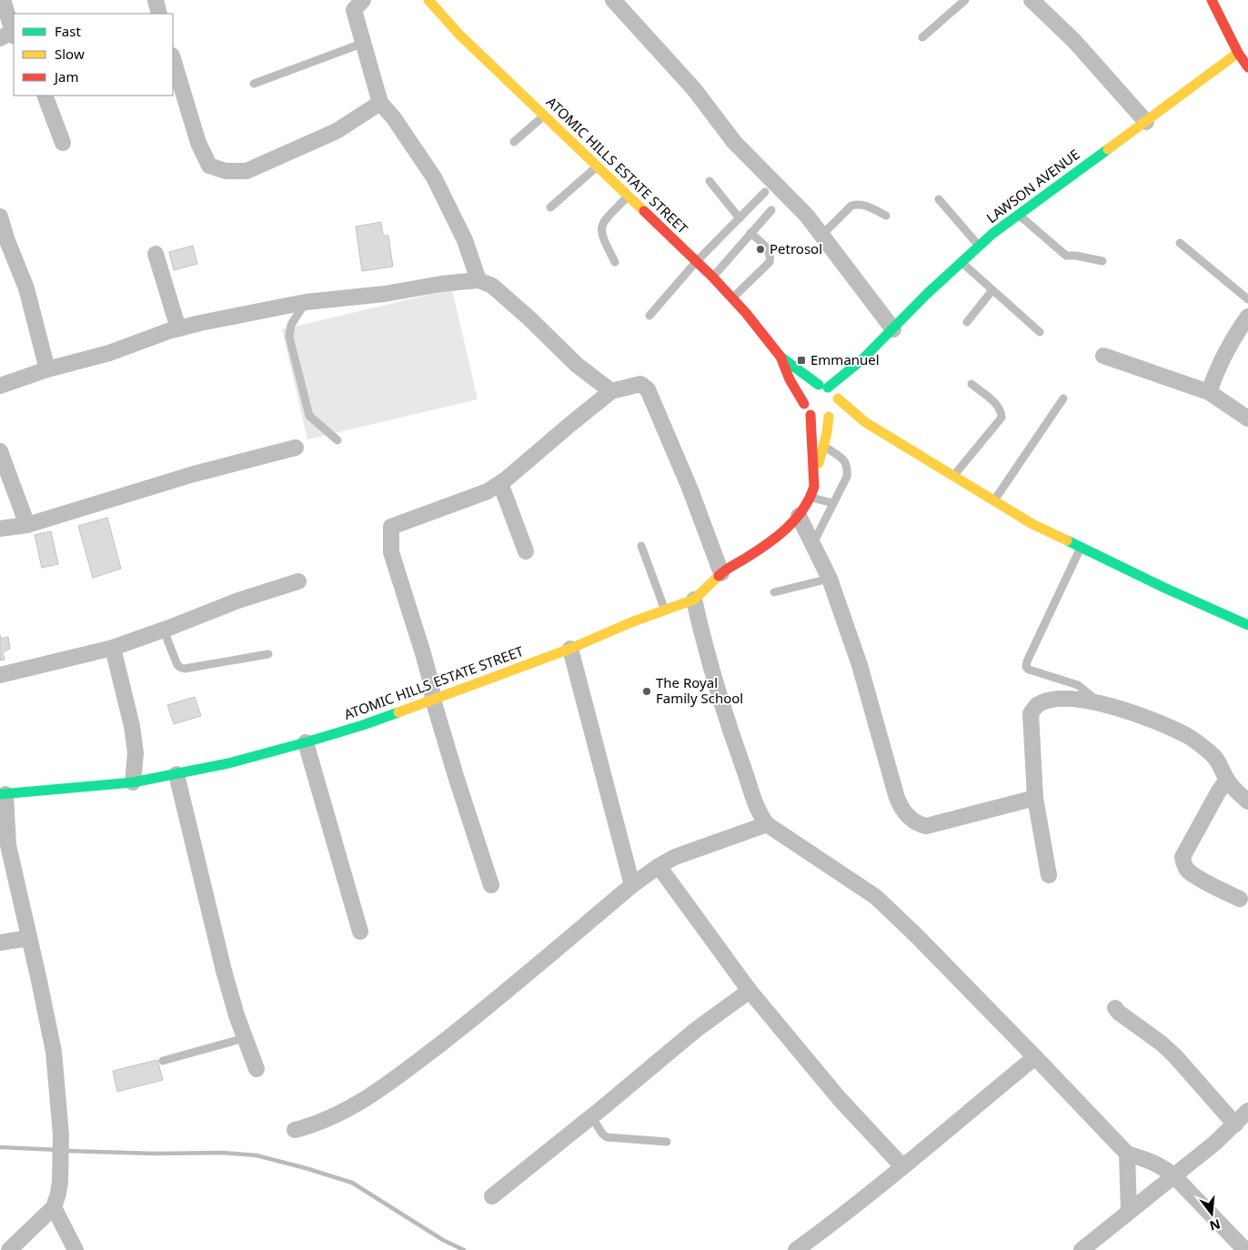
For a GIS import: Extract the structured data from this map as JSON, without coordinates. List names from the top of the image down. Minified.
{"streets":{"street":["ATOMIC HILLS ESTATE STREET","LAWSON AVENUE"]},"crossings":[["ATOMIC HILLS ESTATE STREET","LAWSON AVENUE"]],"places":{"other":["Petrosol","The Royal Family School"],"transit":["Emmanuel"]},"legend":["Fast","Slow","Jam"],"north":"bottom"}
